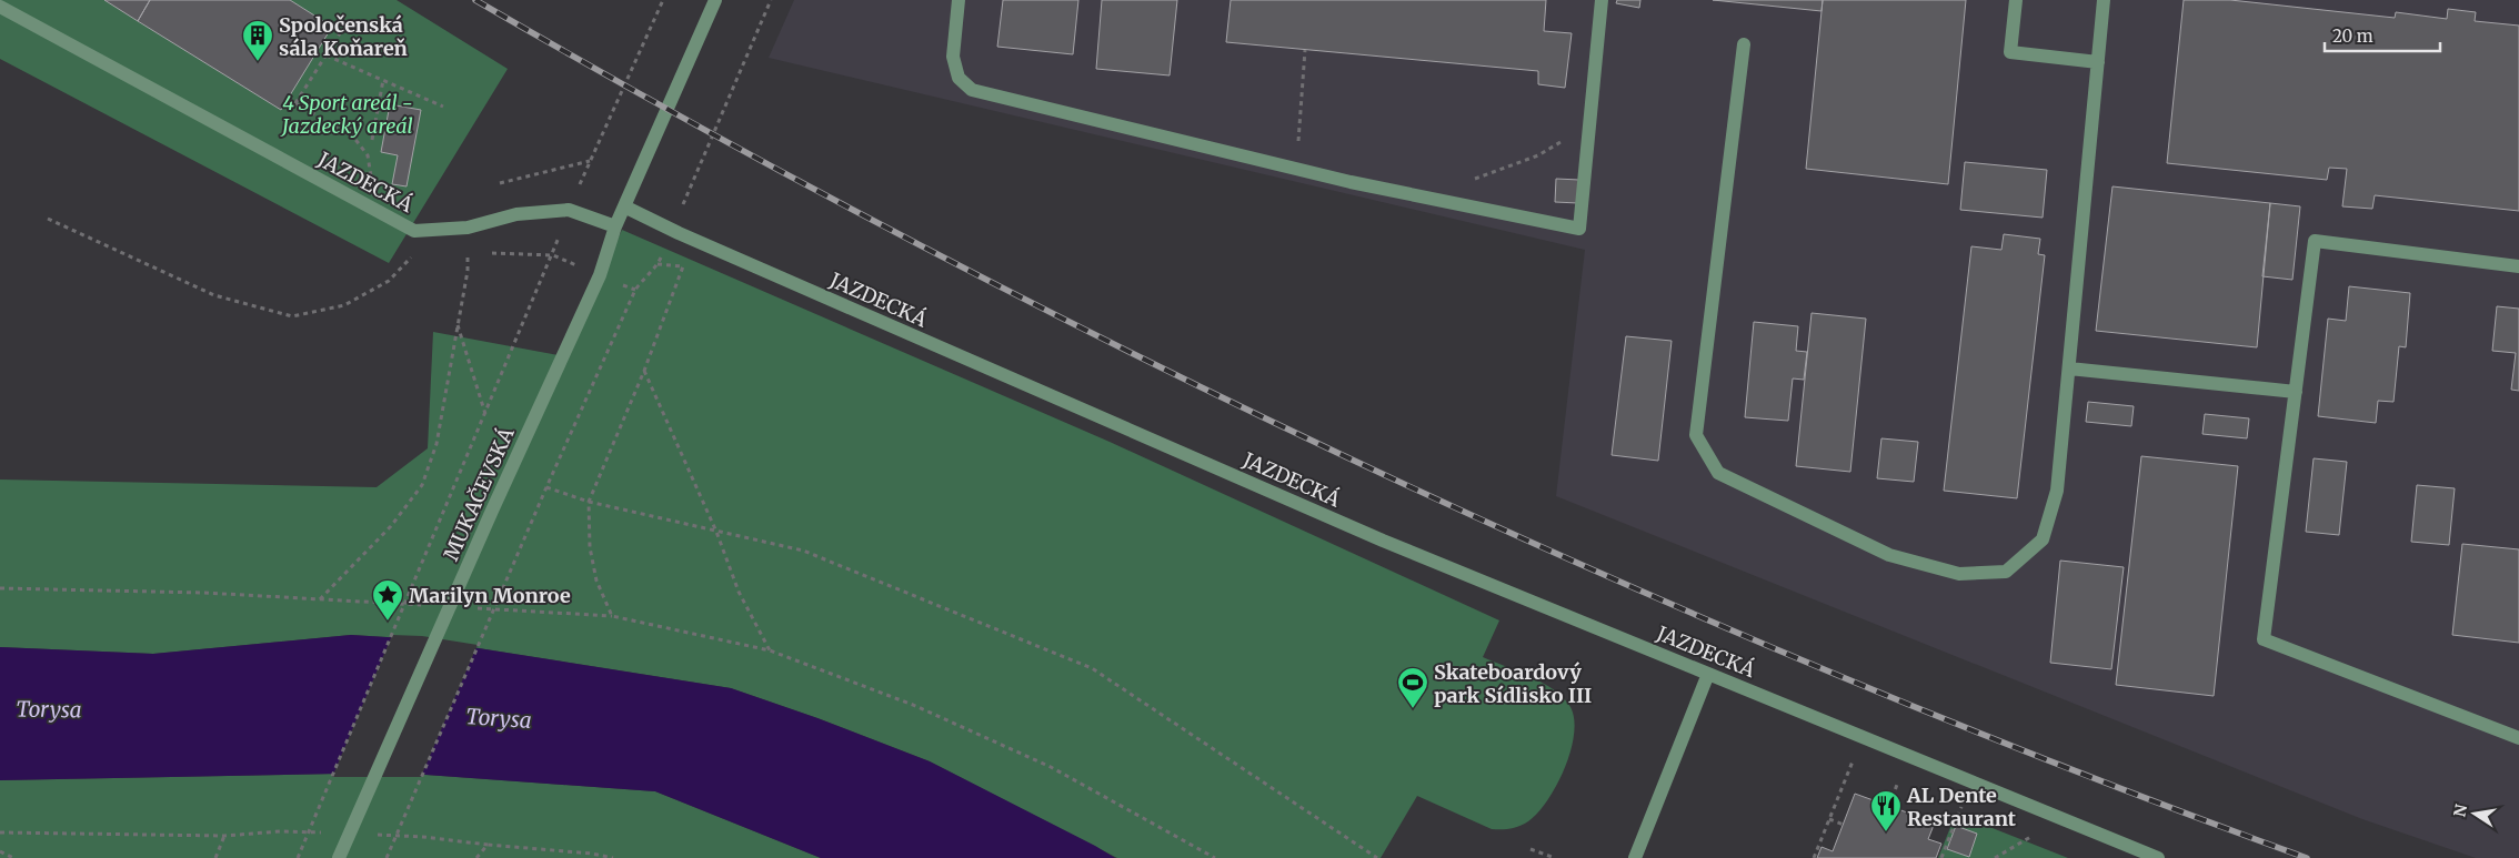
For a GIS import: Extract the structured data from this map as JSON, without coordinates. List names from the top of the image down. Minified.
{"streets":{"street":["JAZDECKÁ","MUKAČEVSKÁ"]},"crossings":[["JAZDECKÁ","MUKAČEVSKÁ"]],"water":["Torysa"],"parks":["4 Sport areál - Jazdecký areál"],"places":{"building":["Spoločenská sála Koňareň"],"place":["Marilyn Monroe"],"sports":["Skateboardový park Sídlisko III"],"restaurant":["AL Dente Restaurant"]},"scale_bar":"20 m","north":"left"}
